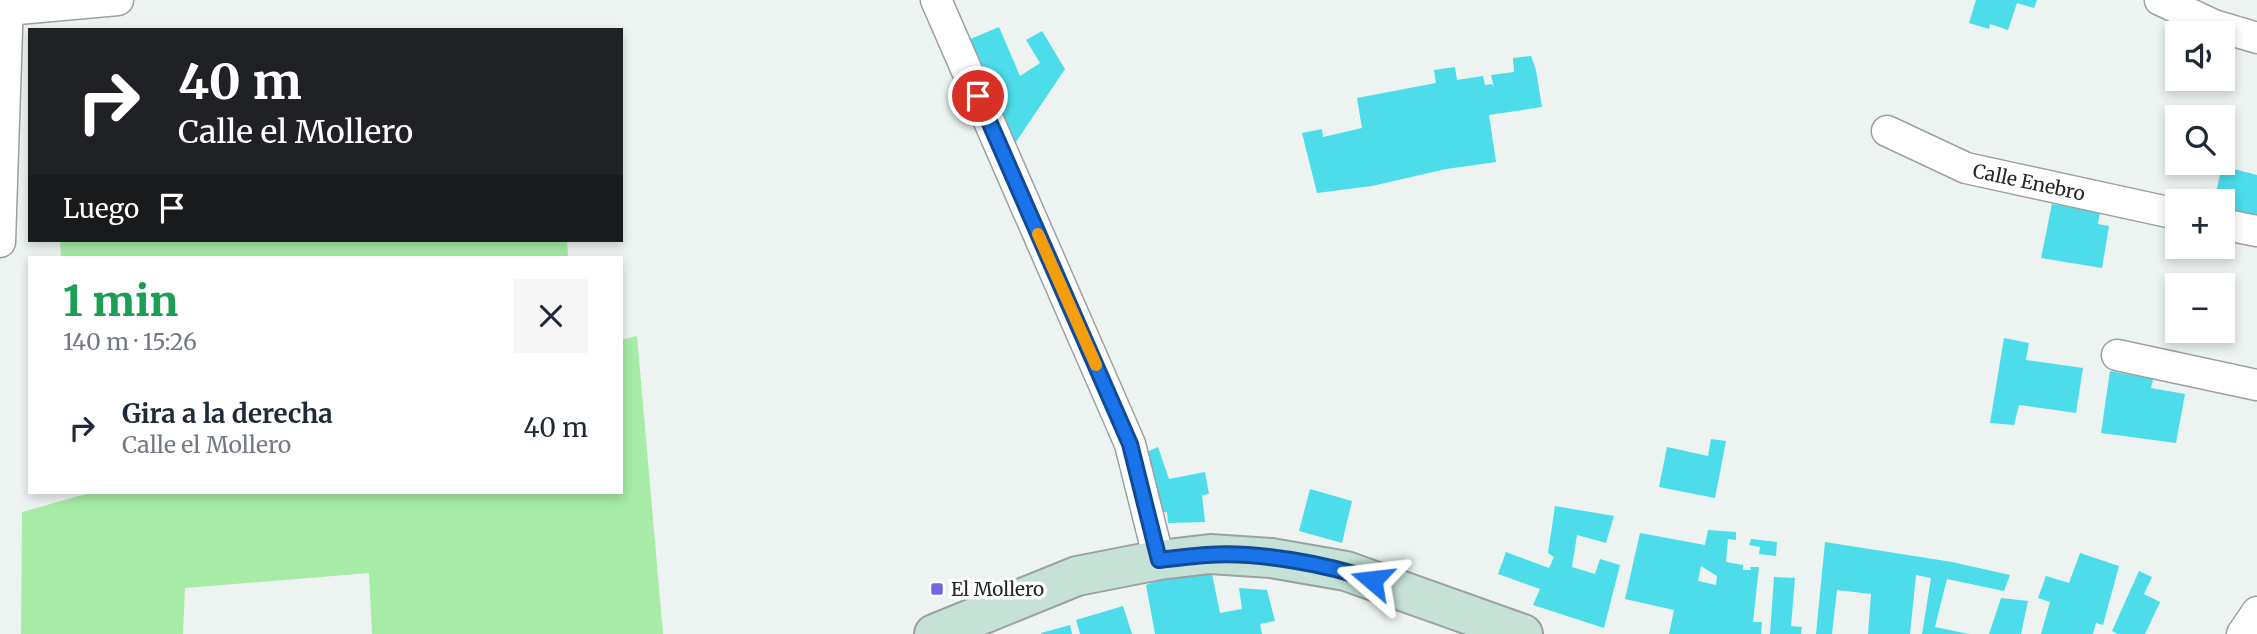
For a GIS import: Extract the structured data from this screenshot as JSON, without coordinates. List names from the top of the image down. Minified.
{"streets":{"street":["Calle Enebro"]},"places":{"transit":["El Mollero"]},"page":{"map_buttons":["+","−"],"turn":["40 m","Calle el Mollero"],"then":"Luego","heading":["1 min","140 m · 15:26"],"list":[{"name":"Gira a la derecha","note":"Calle el Mollero","value":"40 m"}]}}
